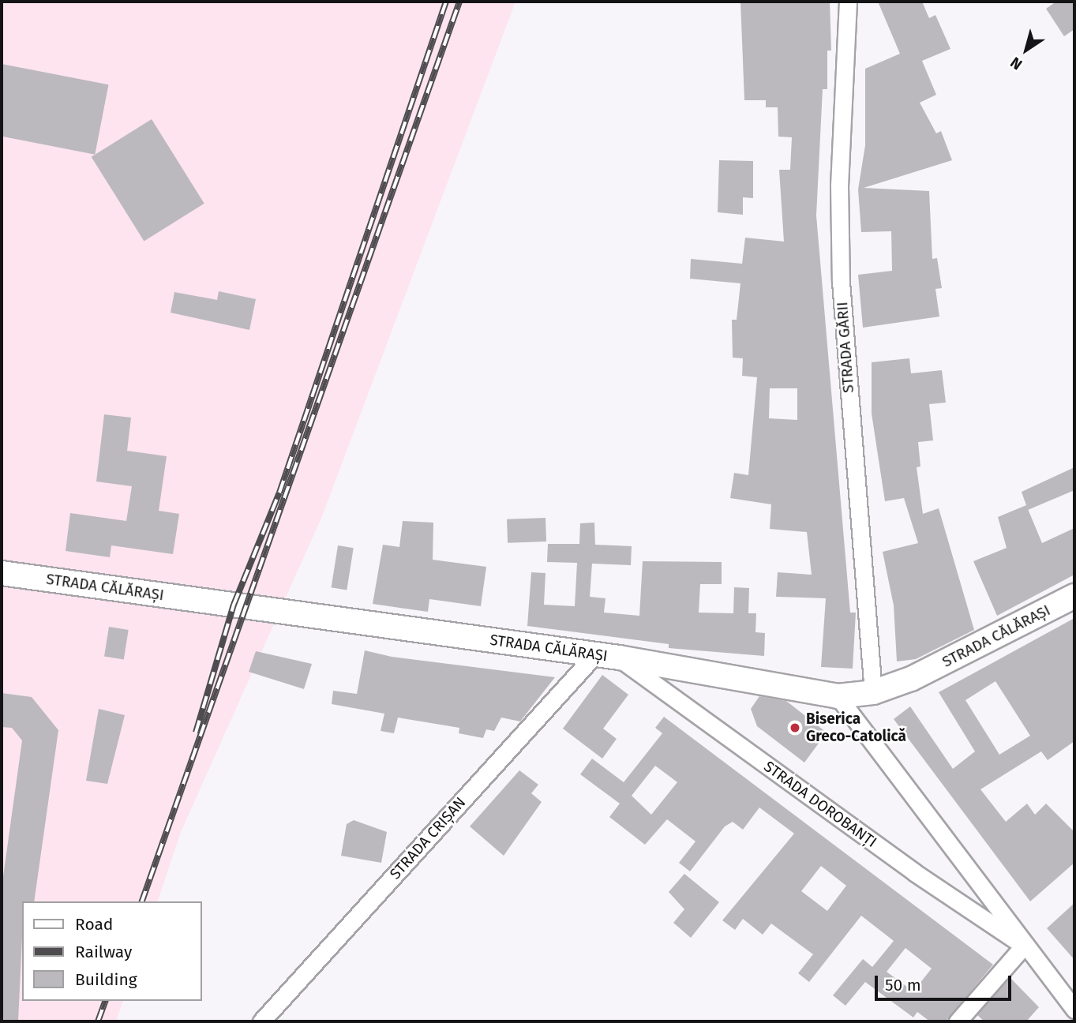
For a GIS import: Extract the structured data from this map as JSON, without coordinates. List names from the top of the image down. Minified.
{"streets":{"main road":["STRADA CĂLĂRAȘI"],"street":["STRADA GĂRII","STRADA DOROBANȚI","STRADA CRIȘAN"]},"crossings":[["STRADA GĂRII","STRADA CĂLĂRAȘI"],["STRADA CĂLĂRAȘI","STRADA DOROBANȚI"],["STRADA CĂLĂRAȘI","STRADA CRIȘAN"]],"places":["Biserica Greco-Catolică"],"legend":["Road","Railway","Building"],"scale_bar":"50 m","north":"bottom left"}
